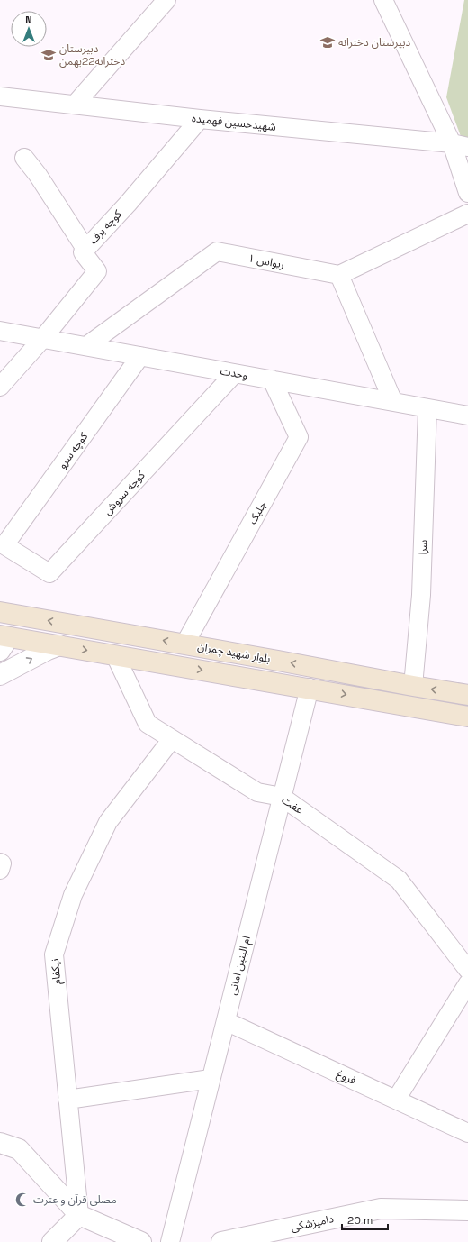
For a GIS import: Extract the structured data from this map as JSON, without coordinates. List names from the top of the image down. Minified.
{"streets":{"main road":["بلوار شهید چمران"],"street":["شهیدحسین فهمیده","کوچه برف","ریواس ۱","وحدت","کوچه سرو","کوچه سروش","جلبک","سرا","عفت","ام البنین امانی","نیکفام","فروغ","دامپزشکی"]},"crossings":[["شهیدحسین فهمیده","کوچه برف"],["کوچه برف","وحدت"],["ریواس ۱","وحدت"],["وحدت","کوچه سرو"],["وحدت","کوچه سروش"],["وحدت","جلبک"],["وحدت","سرا"],["کوچه سرو","کوچه سروش"],["جلبک","بلوار شهید چمران"],["سرا","بلوار شهید چمران"],["بلوار شهید چمران","عفت"],["بلوار شهید چمران","ام البنین امانی"],["عفت","ام البنین امانی"],["عفت","نیکفام"],["ام البنین امانی","فروغ"]],"places":{"school or university":["دبیرستان دخترانه","دبیرستان دخترانه22بهمن"],"mosque":["مصلی قرآن و عترت"]},"scale_bar":"20 m","north":"top"}
